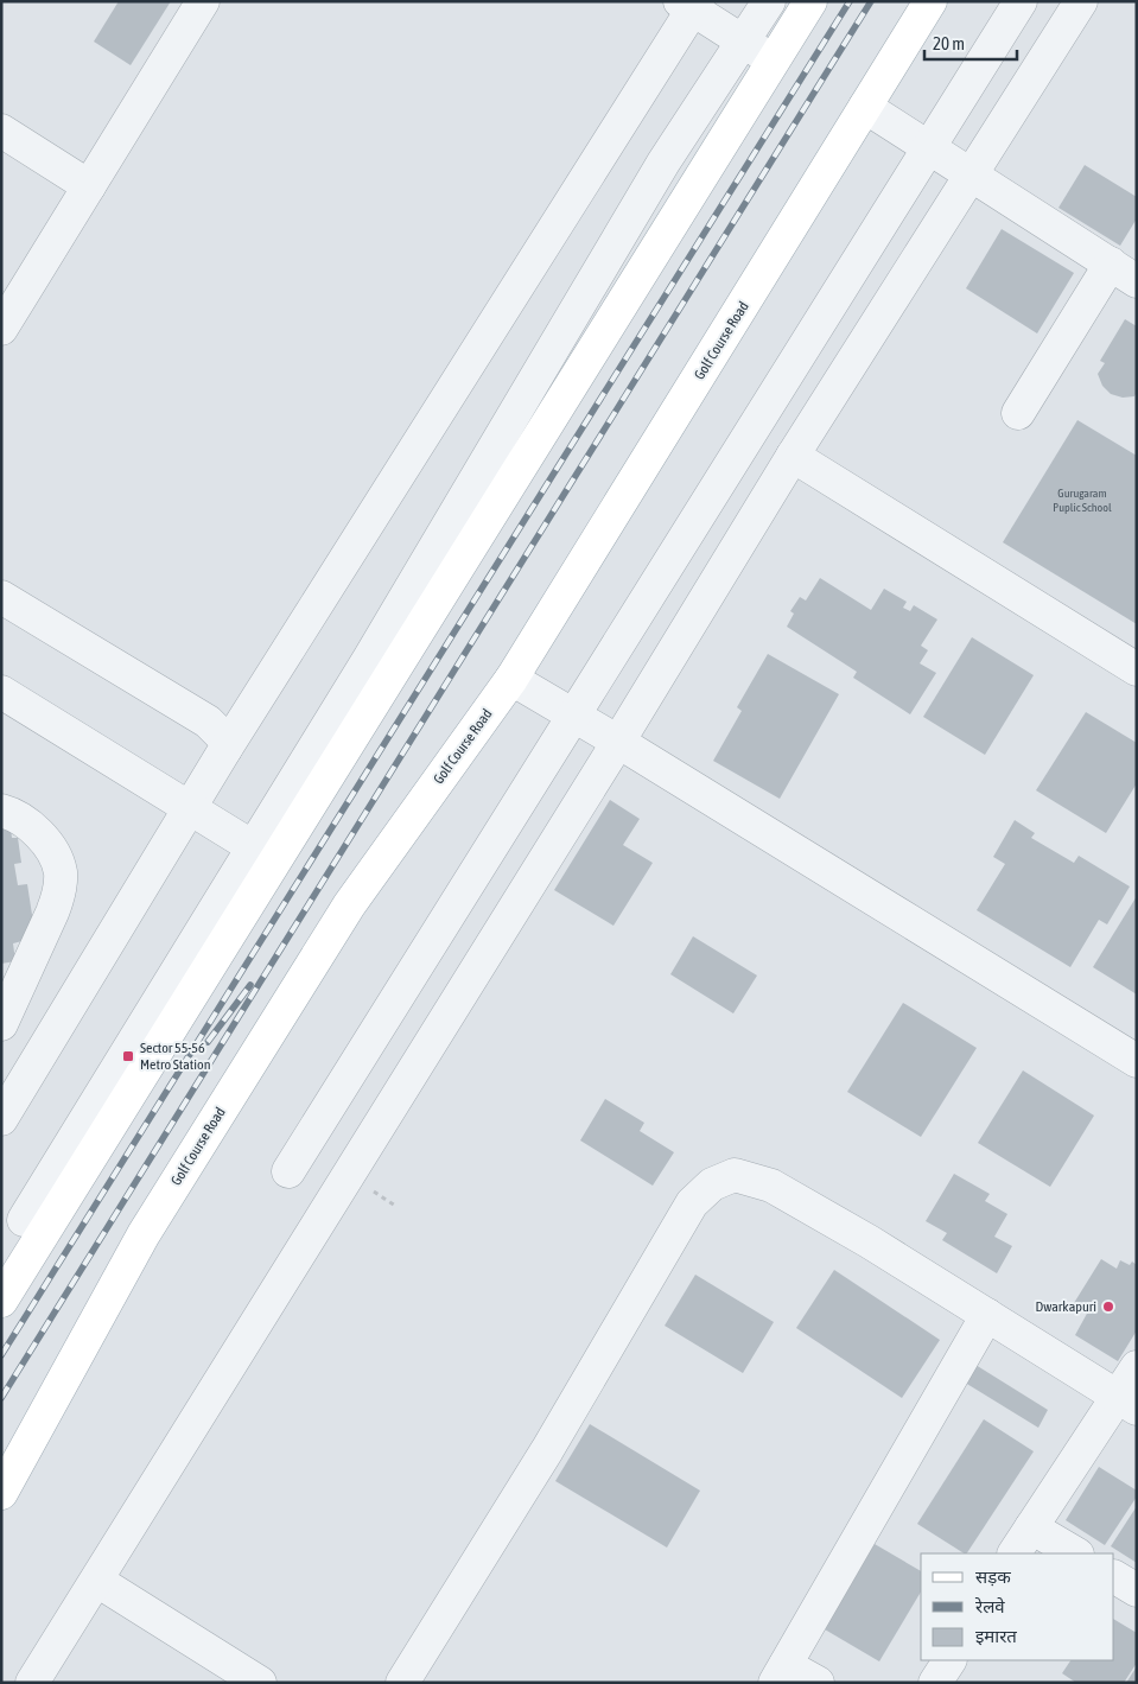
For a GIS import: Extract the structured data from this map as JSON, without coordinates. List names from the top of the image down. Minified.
{"streets":{"main road":["Golf Course Road"]},"places":{"transit":["Sector 55-56 Metro Station"],"other":["Dwarkapuri"]},"house_numbers":["Gurugaram Puplic School"],"legend":["सड़क","रेलवे","इमारत"],"scale_bar":"20 m"}
